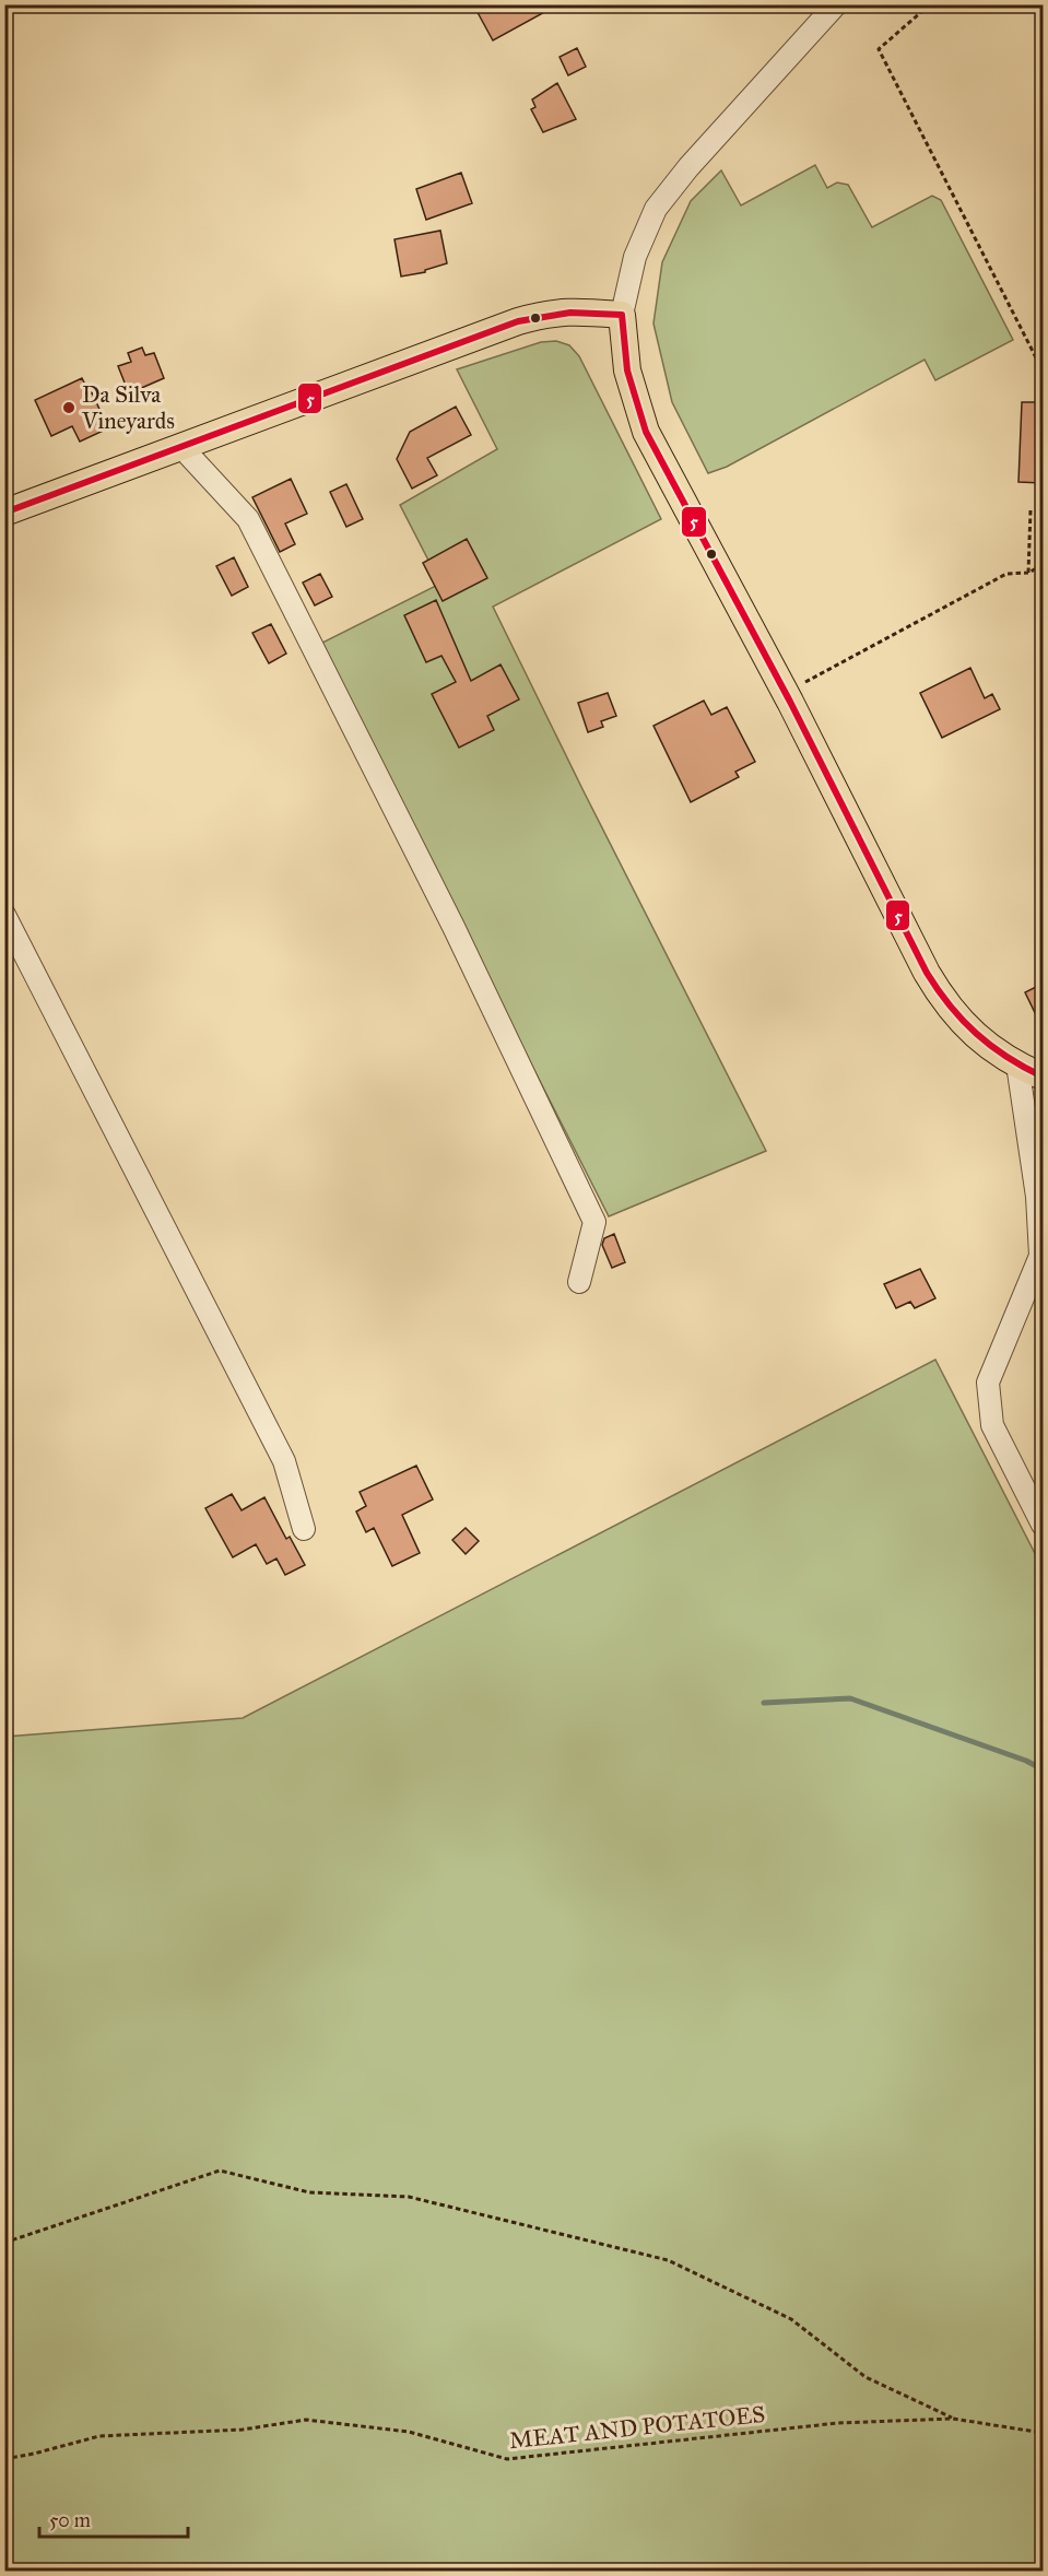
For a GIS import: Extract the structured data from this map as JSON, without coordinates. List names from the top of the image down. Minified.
{"streets":{"path":["MEAT AND POTATOES"]},"places":["Da Silva Vineyards"],"lines":["transit line 5"],"scale_bar":"50 m"}
